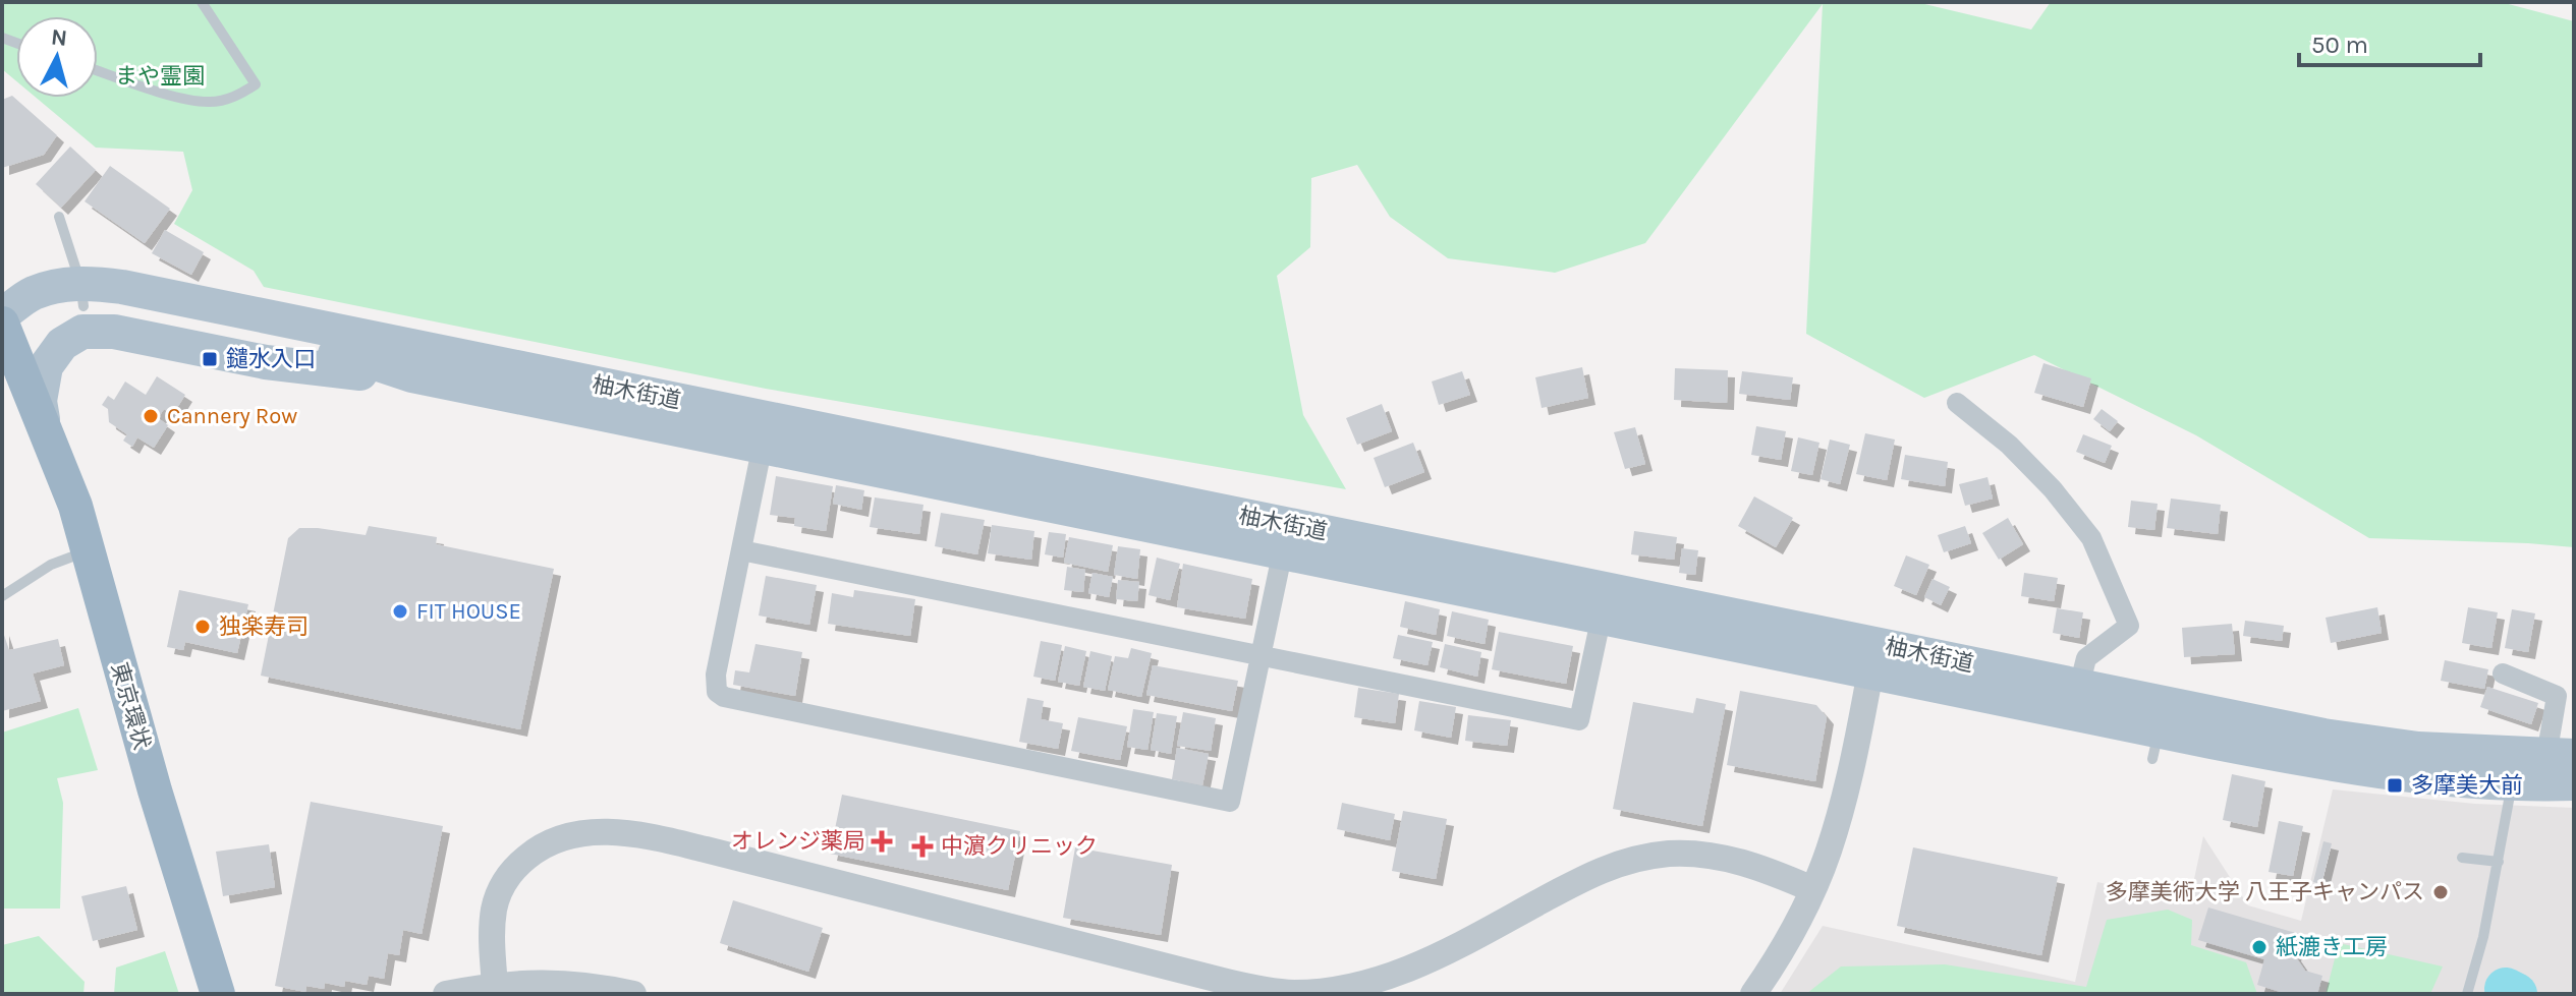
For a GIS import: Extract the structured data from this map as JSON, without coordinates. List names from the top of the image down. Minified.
{"streets":{"highway":["東京環状"],"main road":["柚木街道"]},"parks":["まや霊園"],"places":{"transit":["鑓水入口","多摩美大前"],"other":["Cannery Row","FIT HOUSE","独楽寿司","多摩美術大学 八王子キャンパス","紙漉き工房"],"health":["オレンジ薬局","中濵クリニック"]},"scale_bar":"50 m","north":"top"}
